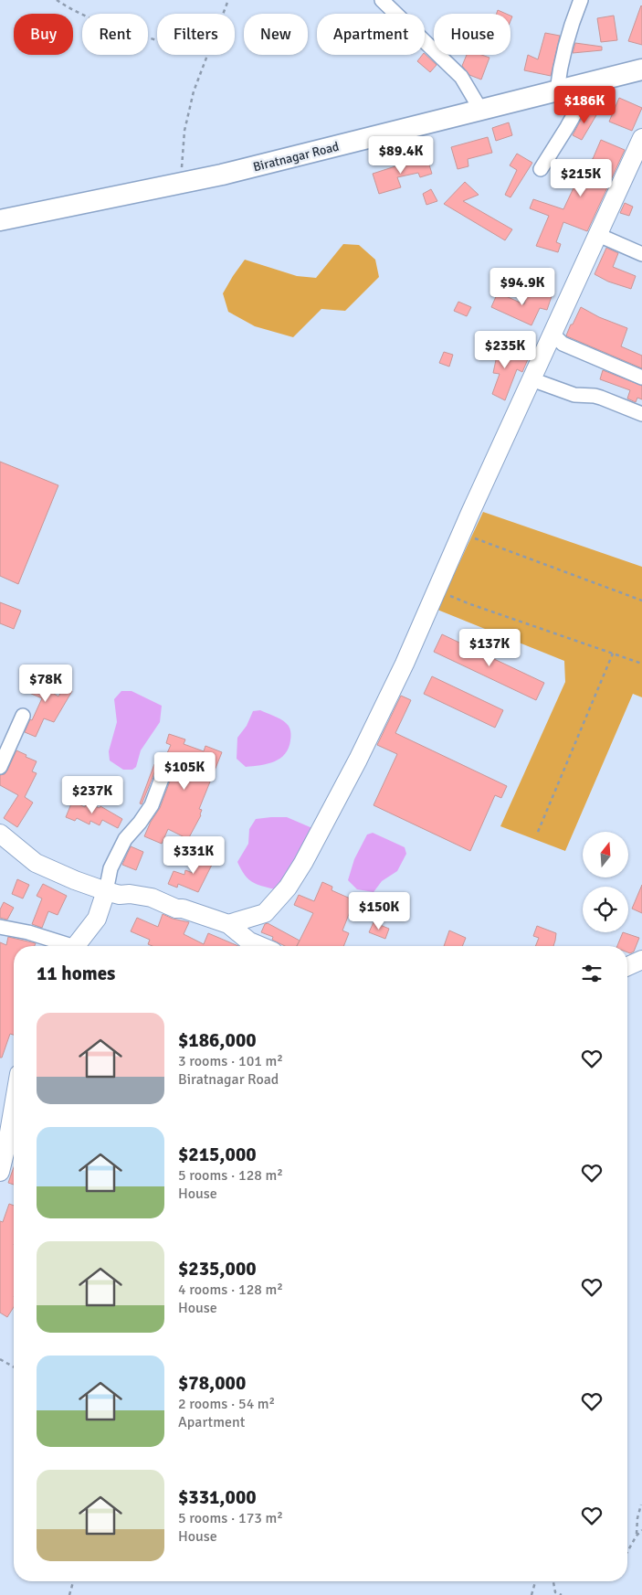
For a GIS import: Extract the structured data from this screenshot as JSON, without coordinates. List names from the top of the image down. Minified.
{"streets":{"main road":["Biratnagar Road"]},"north":"top","page":{"chip":["Buy","Rent","Filters","New","Apartment","House"],"price":["$186K","$89.4K","$215K","$94.9K","$235K","$137K","$78K","$105K","$237K","$331K","$150K"],"heading":"11 homes","list":[{"name":"$186,000","note":"3 rooms · 101 m² · Biratnagar Road"},{"name":"$215,000","note":"5 rooms · 128 m² · House"},{"name":"$235,000","note":"4 rooms · 128 m² · House"},{"name":"$78,000","note":"2 rooms · 54 m² · Apartment"},{"name":"$331,000","note":"5 rooms · 173 m² · House"}]}}
